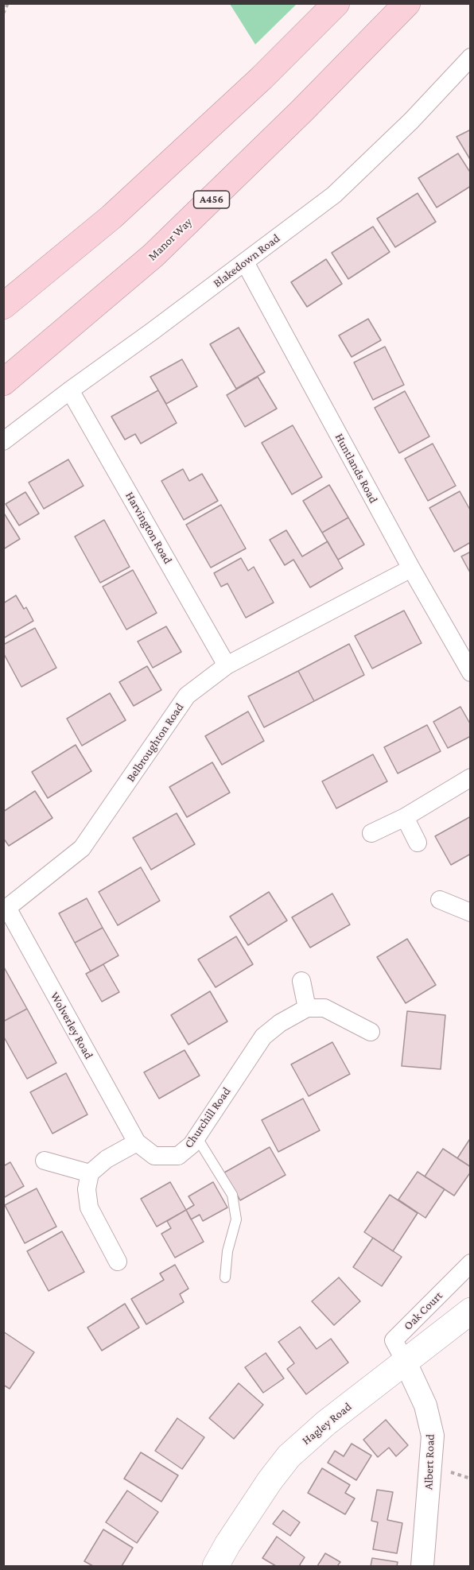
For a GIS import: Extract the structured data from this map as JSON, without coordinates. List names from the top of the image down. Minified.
{"streets":{"highway":["A456","Manor Way"],"main road":["Hagley Road"],"street":["Blakedown Road","Huntlands Road","Harvington Road","Belbroughton Road","Wolverley Road","Churchill Road","Oak Court","Albert Road"]},"crossings":[["Blakedown Road","Huntlands Road"],["Blakedown Road","Harvington Road"],["Huntlands Road","Belbroughton Road"],["Harvington Road","Belbroughton Road"],["Belbroughton Road","Wolverley Road"],["Wolverley Road","Churchill Road"],["Oak Court","Hagley Road"],["Oak Court","Albert Road"],["Hagley Road","Albert Road"]]}
